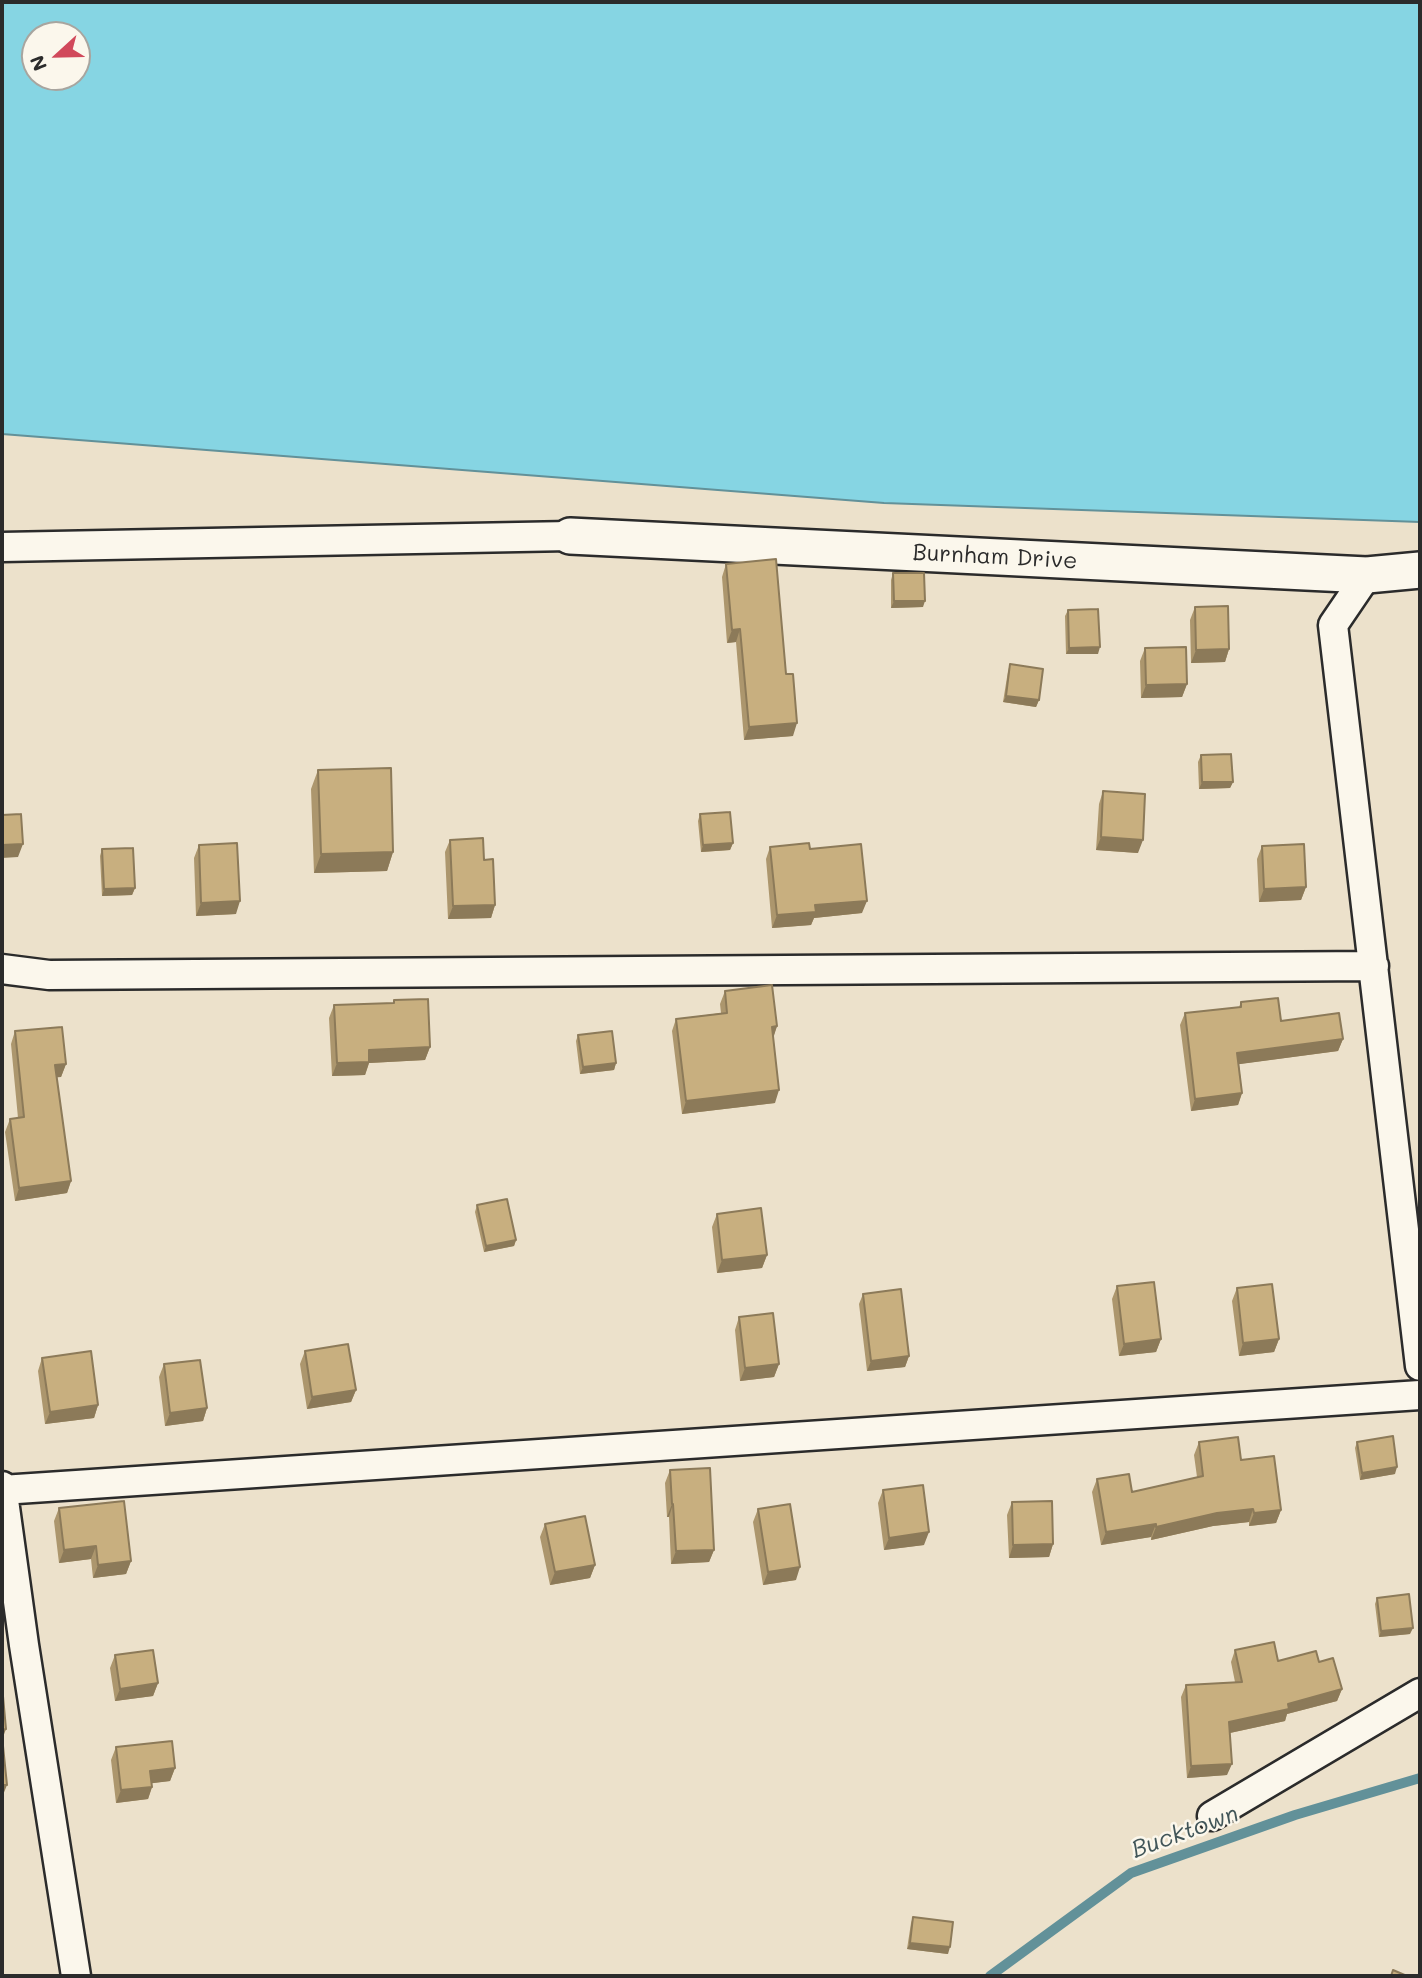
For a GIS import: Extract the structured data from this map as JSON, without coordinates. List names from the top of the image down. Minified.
{"streets":{"street":["Burnham Drive"]},"water":["Bucktown"],"north":"left"}
